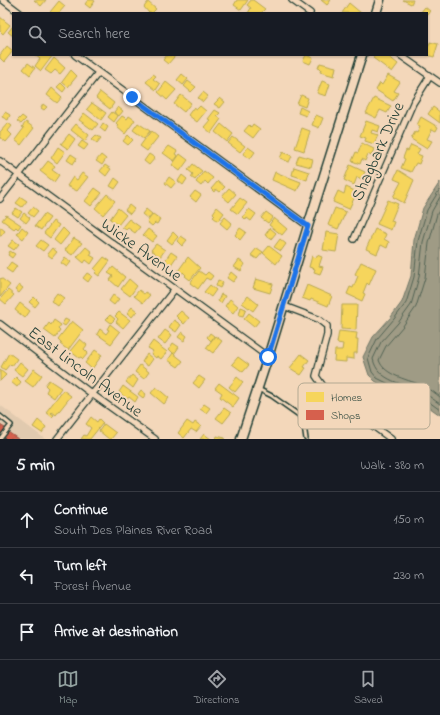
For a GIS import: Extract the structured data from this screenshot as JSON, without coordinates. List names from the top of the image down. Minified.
{"streets":{"street":["Shagbark Drive","Wicke Avenue","East Lincoln Avenue"]},"legend":["Homes","Shops"],"page":{"search":"Search here","heading":["5 min","Walk · 380 m"],"list":[["Continue","South Des Plaines River Road","150 m"],["Turn left","Forest Avenue","230 m"],"Arrive at destination"],"nav":["Map","Directions","Saved"]}}
